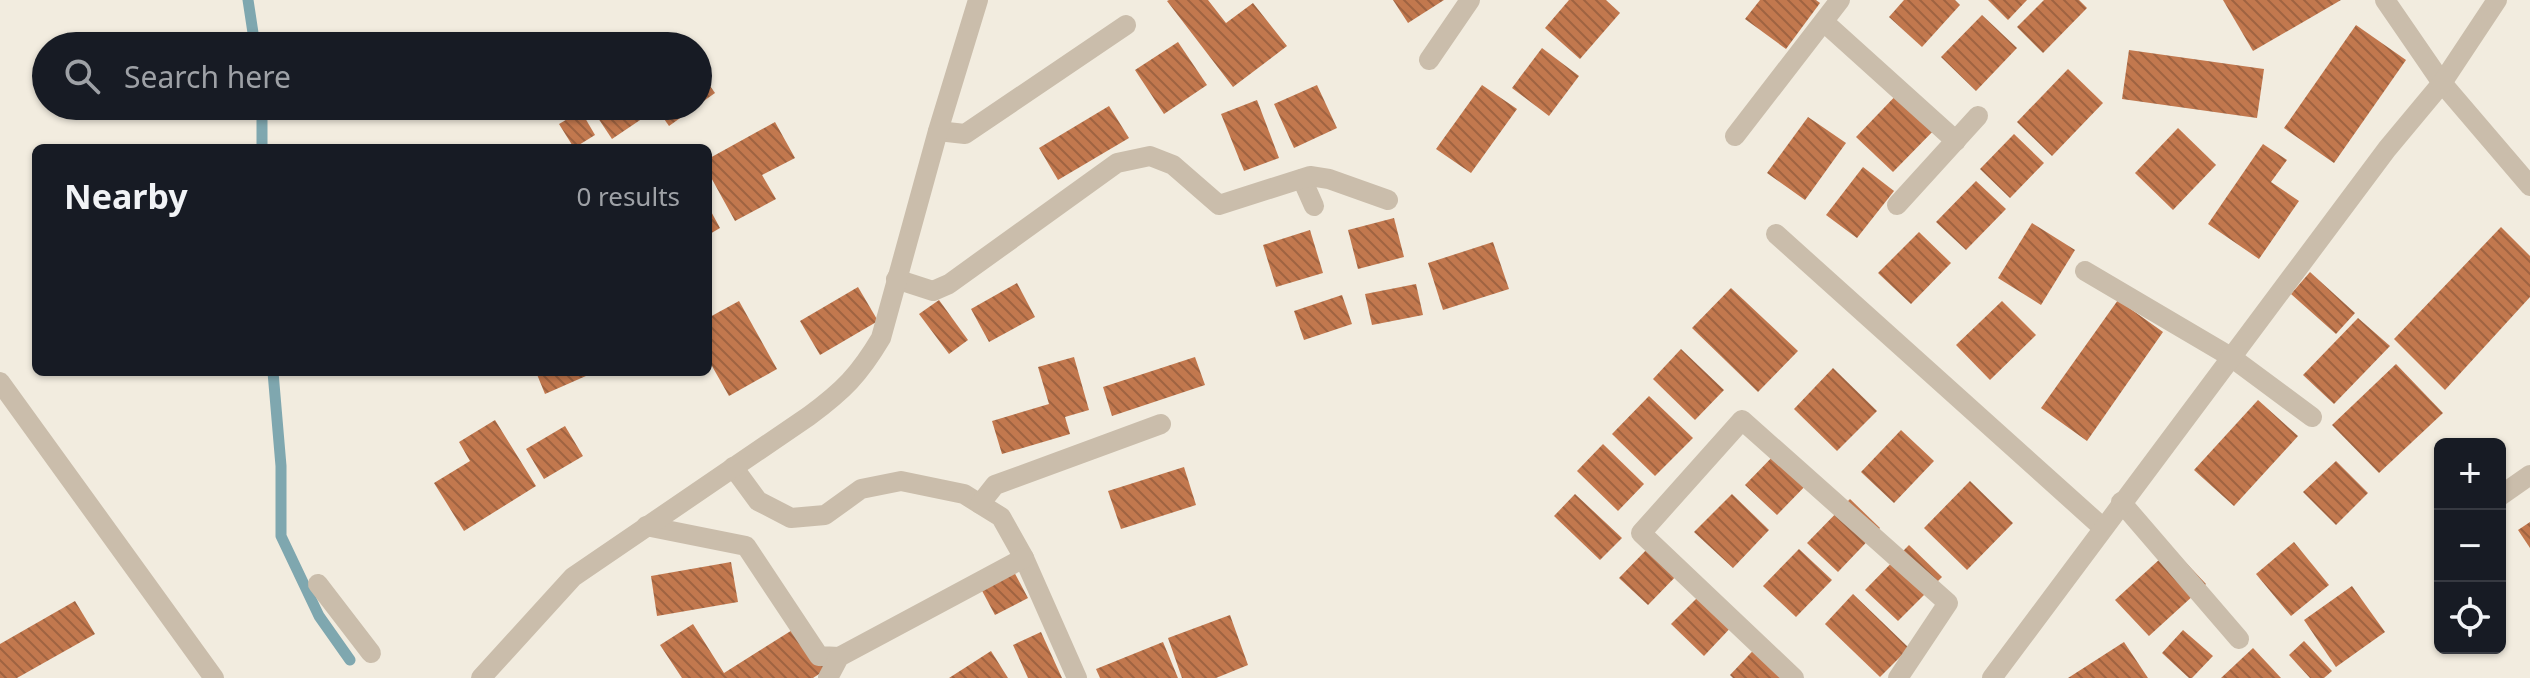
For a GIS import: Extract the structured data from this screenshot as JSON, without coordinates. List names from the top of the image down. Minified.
{"page":{"search":"Search here","heading":["Nearby","0 results"],"map_buttons":["+","−"]}}
